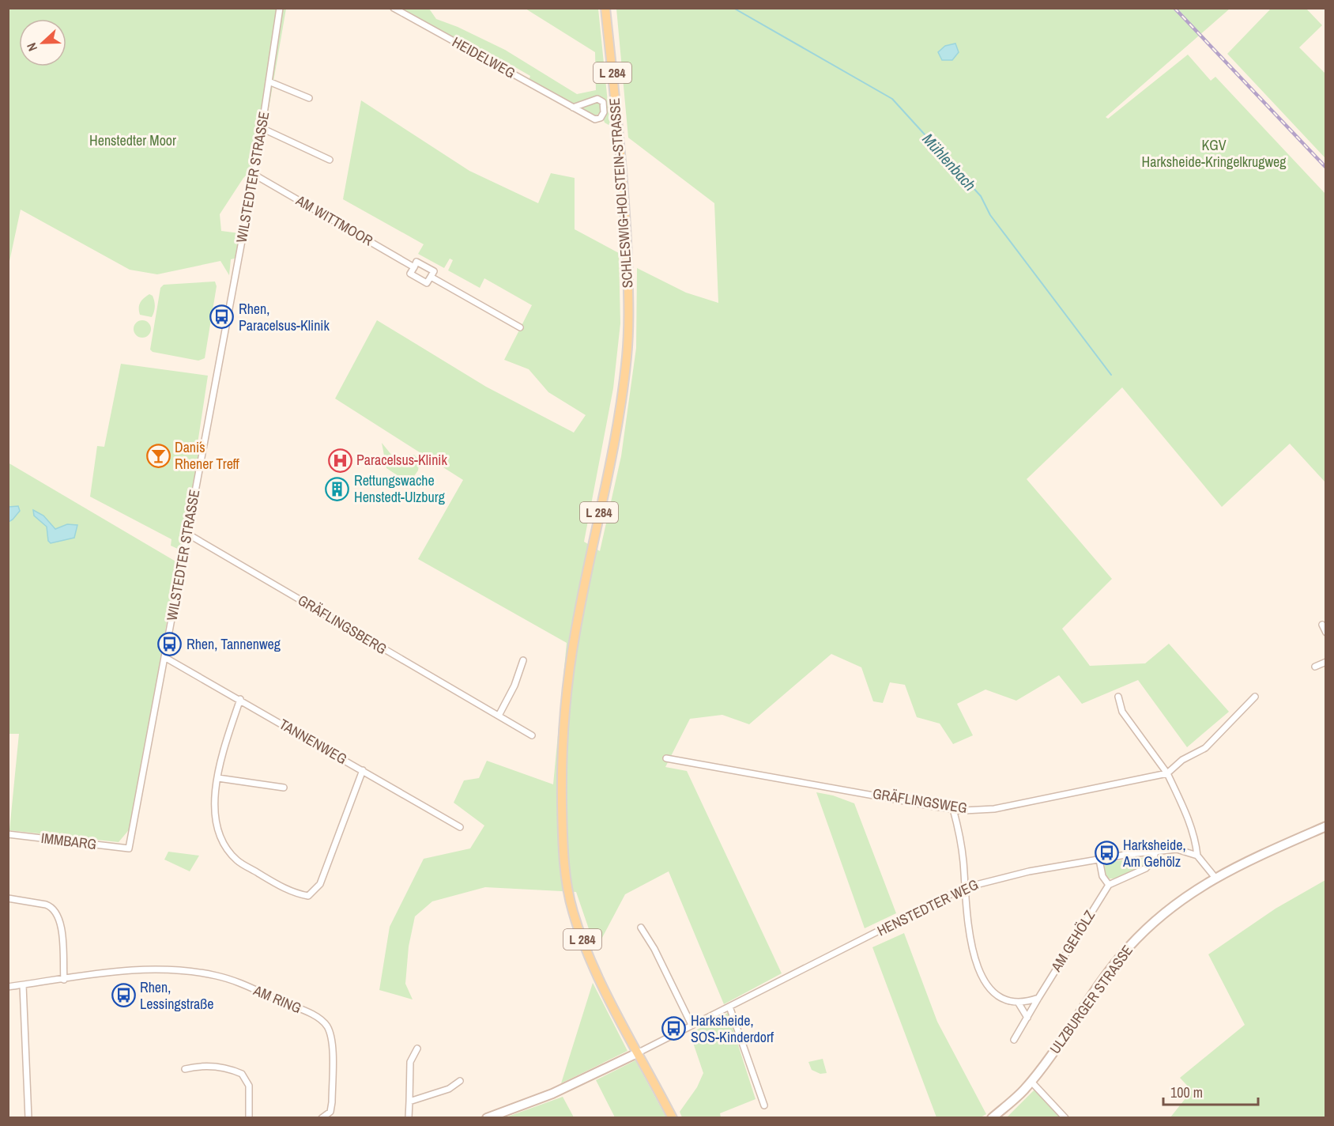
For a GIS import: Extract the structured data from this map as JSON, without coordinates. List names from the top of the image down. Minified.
{"streets":{"main road":["L 284","SCHLESWIG-HOLSTEIN-STRASSE","ULZBURGER STRASSE"],"street":["HEIDELWEG","WILSTEDTER STRASSE","AM WITTMOOR","GRÄFLINGSBERG","TANNENWEG","GRÄFLINGSWEG","IMMBARG","HENSTEDTER WEG","AM GEHÖLZ","AM RING"]},"crossings":[["WILSTEDTER STRASSE","AM WITTMOOR"],["WILSTEDTER STRASSE","GRÄFLINGSBERG"],["WILSTEDTER STRASSE","TANNENWEG"],["WILSTEDTER STRASSE","IMMBARG"],["SCHLESWIG-HOLSTEIN-STRASSE","HENSTEDTER WEG"]],"water":["Mühlenbach"],"parks":["Henstedter Moor","KGV Harksheide-Kringelkrugweg"],"places":{"bus stop":["Rhen, Paracelsus-Klinik","Rhen, Tannenweg","Harksheide, Am Gehölz","Rhen, Lessingstraße","Harksheide, SOS-Kinderdorf"],"bar":["Dani´s Rhener Treff"],"hospital":["Paracelsus-Klinik"],"building":["Rettungswache Henstedt-Ulzburg"]},"scale_bar":"100 m","north":"left"}
